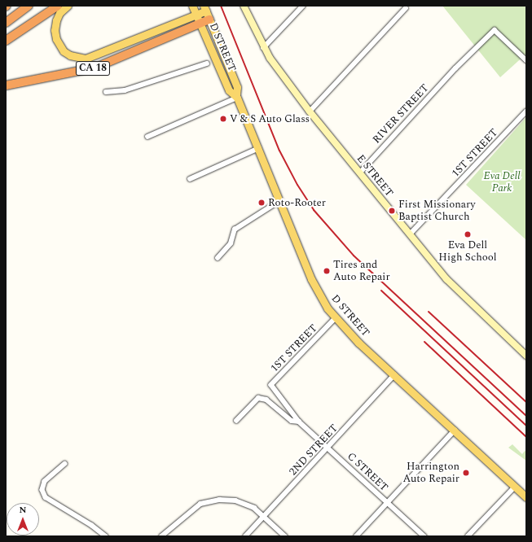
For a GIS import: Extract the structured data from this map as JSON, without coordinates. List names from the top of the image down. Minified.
{"streets":{"highway":["CA 18"],"main road":["D STREET"],"street":["RIVER STREET","1ST STREET","E STREET","2ND STREET","C STREET"]},"crossings":[["D STREET","CA 18"],["D STREET","1ST STREET"],["D STREET","2ND STREET"],["RIVER STREET","E STREET"],["1ST STREET","E STREET"],["1ST STREET","C STREET"],["2ND STREET","C STREET"]],"parks":["Eva Dell Park"],"places":["V & S Auto Glass","Roto-Rooter","First Missionary Baptist Church","Eva Dell High School","Tires and Auto Repair","Harrington Auto Repair"],"north":"top"}
